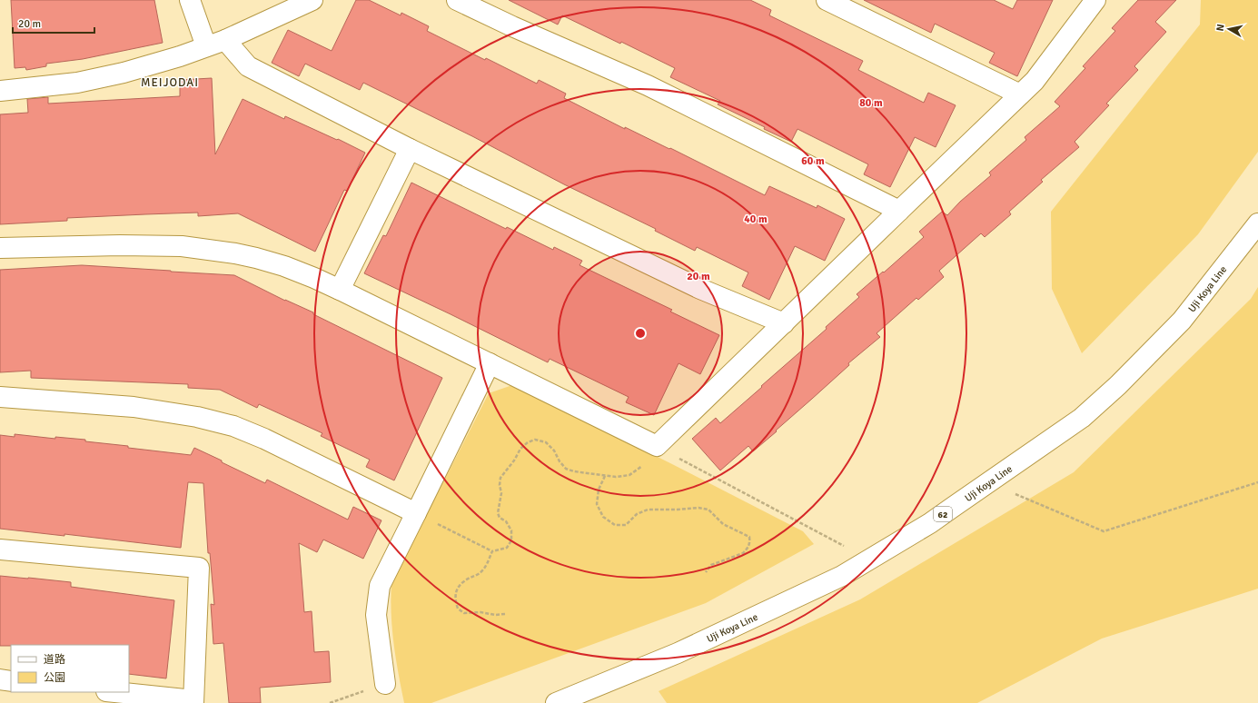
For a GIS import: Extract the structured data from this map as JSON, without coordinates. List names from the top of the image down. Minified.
{"streets":{"street":["Uji Koya Line","62"]},"districts":["MEIJODAI"],"legend":["道路","公園"],"scale_bar":"20 m","north":"left","rings":["80 m","60 m","40 m","20 m"]}
